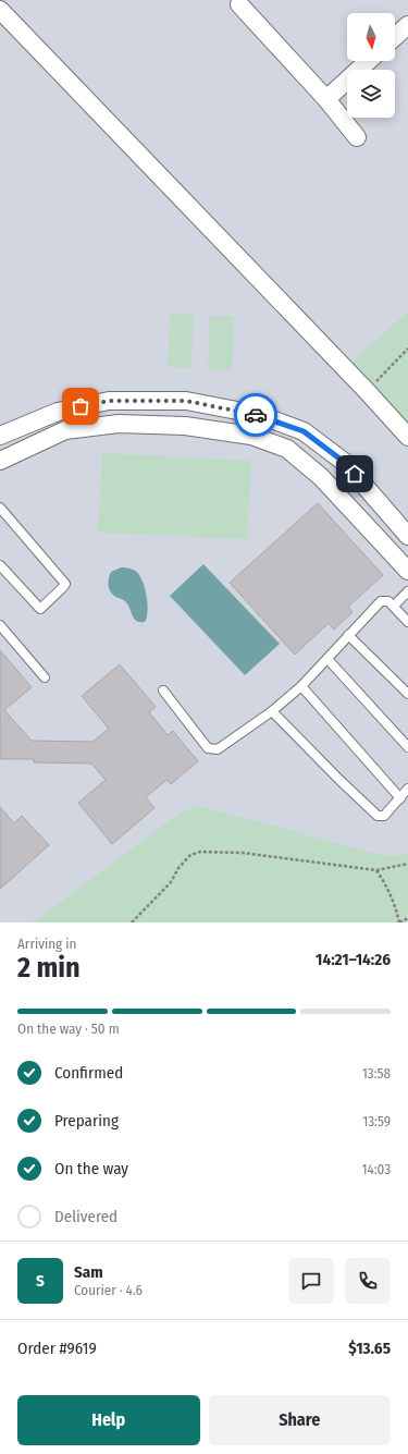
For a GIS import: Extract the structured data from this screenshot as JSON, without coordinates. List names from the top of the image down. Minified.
{"north":"bottom","page":{"heading":["2 min","Arriving in","14:21–14:26"],"panel":["Sam","Courier · 4.6","Order #9619","$13.65"],"bar":"On the way · 50 m","list":[["Confirmed","13:58"],["Preparing","13:59"],["On the way","14:03"],"Delivered"],"round":"S","buttons":["Help","Share"]}}
